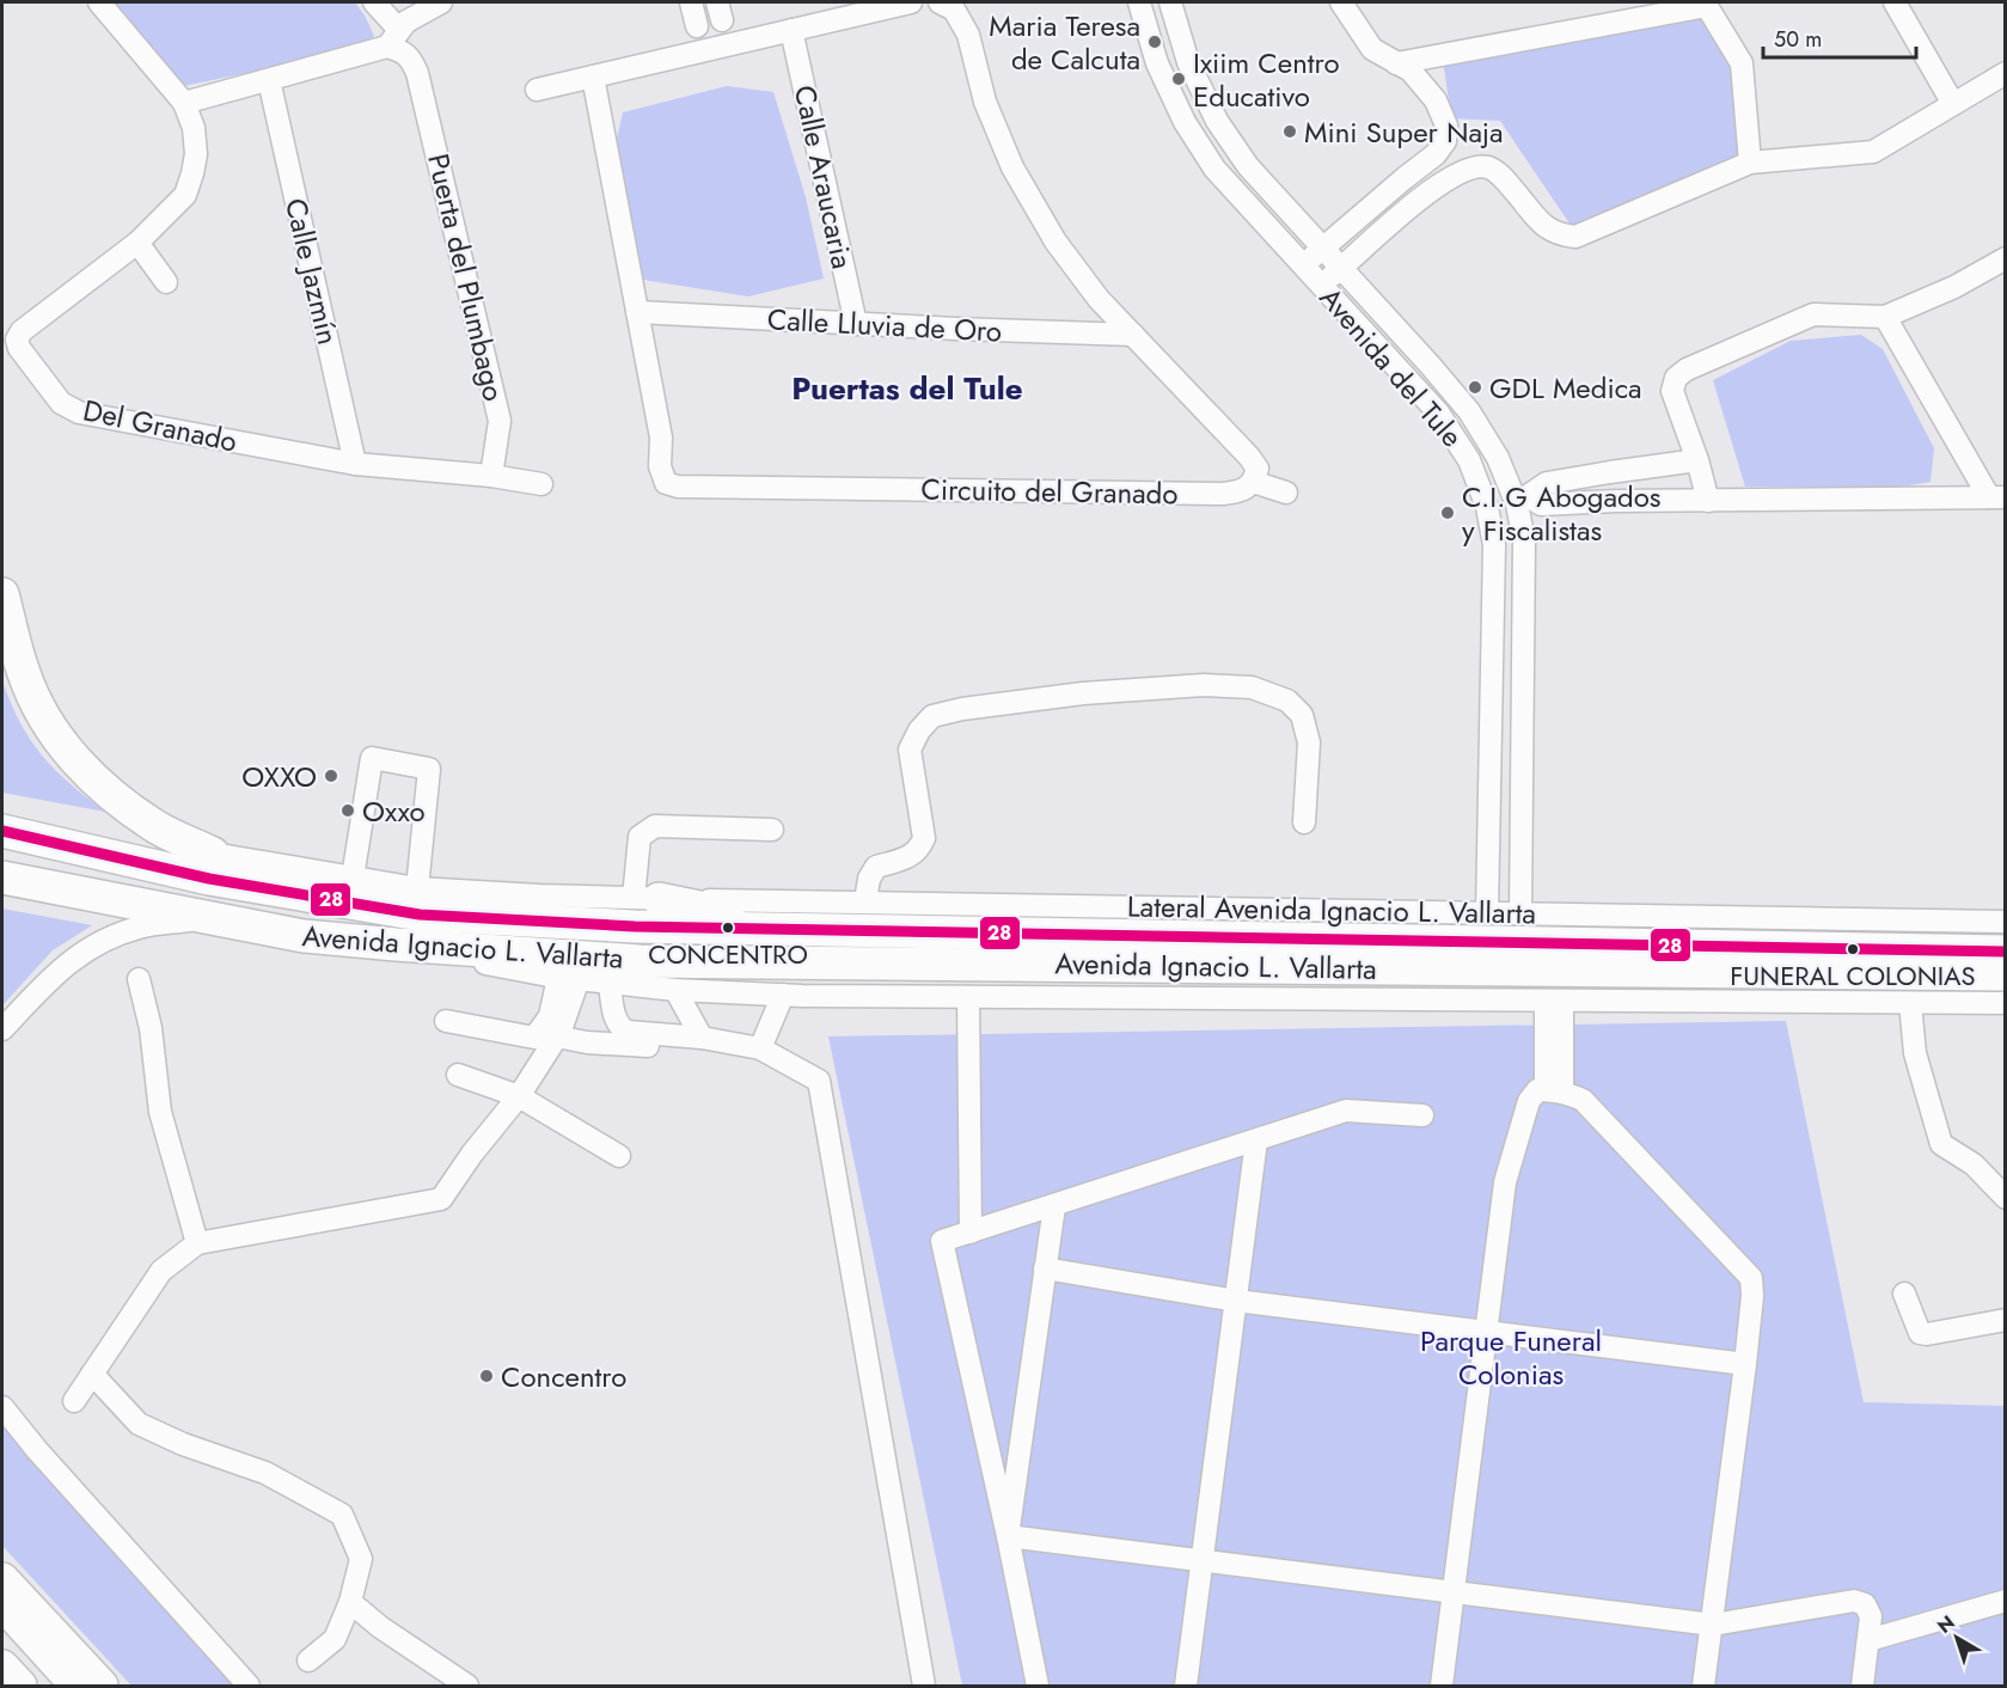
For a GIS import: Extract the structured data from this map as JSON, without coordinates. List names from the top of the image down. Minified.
{"streets":{"highway":["Avenida Ignacio L. Vallarta"],"street":["Calle Araucaria","Calle Jazmín","Puerta del Plumbago","Calle Lluvia de Oro","Avenida del Tule","Del Granado","Circuito del Granado","Lateral Avenida Ignacio L. Vallarta"]},"crossings":[["Calle Araucaria","Calle Lluvia de Oro"],["Calle Jazmín","Del Granado"],["Puerta del Plumbago","Del Granado"],["Calle Lluvia de Oro","Circuito del Granado"],["Avenida del Tule","Lateral Avenida Ignacio L. Vallarta"],["Lateral Avenida Ignacio L. Vallarta","Avenida Ignacio L. Vallarta"]],"districts":["Puertas del Tule"],"parks":["Parque Funeral Colonias"],"places":["Maria Teresa de Calcuta","Ixiim Centro Educativo","Mini Super Naja","GDL Medica","C.I.G Abogados y Fiscalistas","OXXO","Oxxo","CONCENTRO","FUNERAL COLONIAS","Concentro"],"lines":["transit line 28"],"scale_bar":"50 m","north":"top left"}
